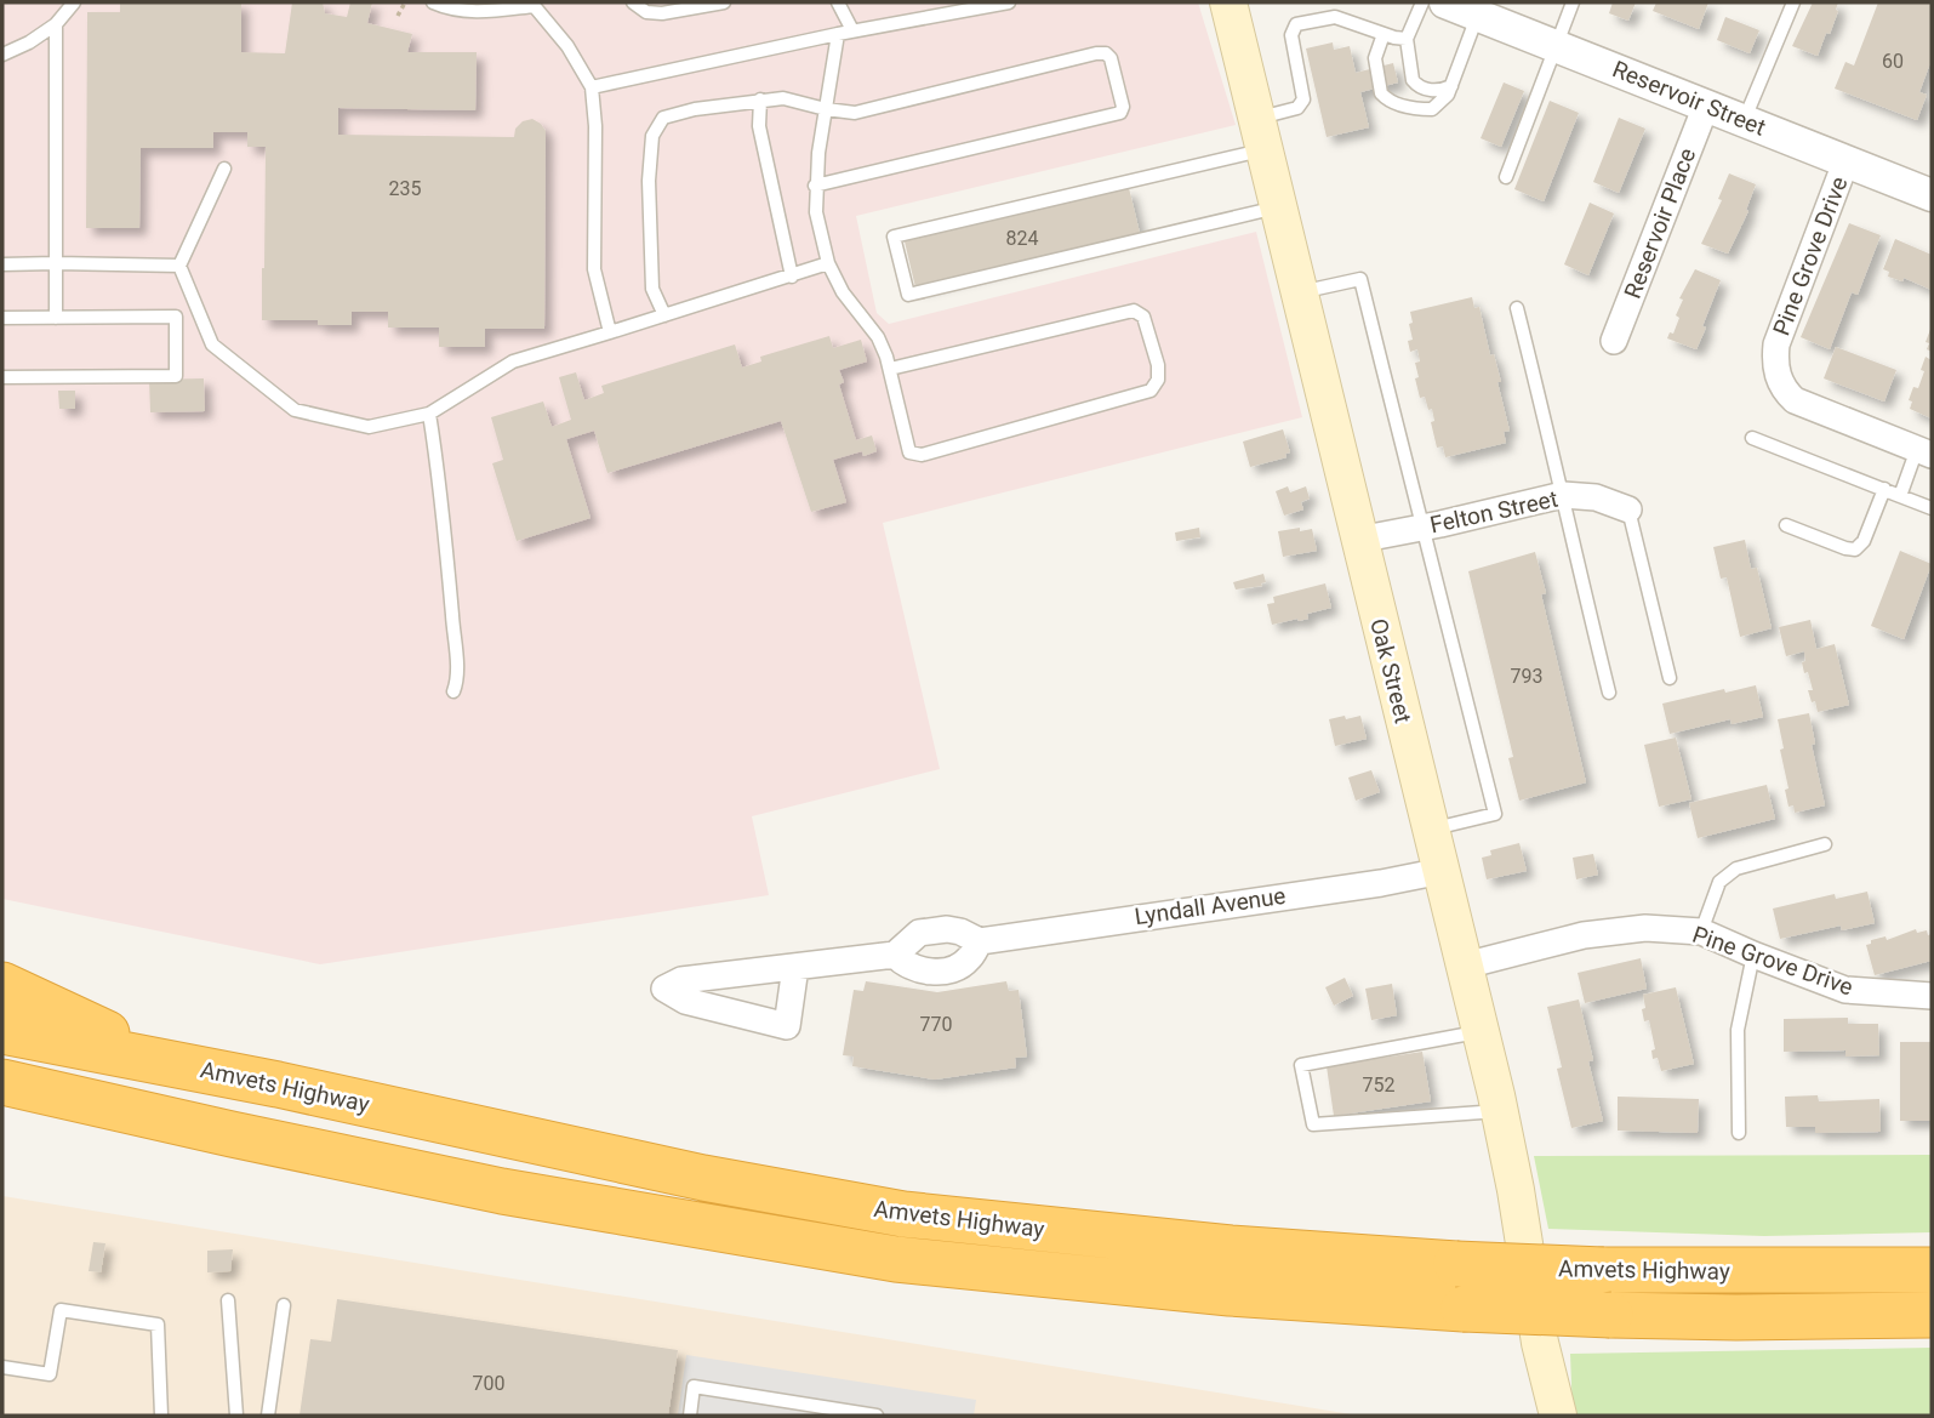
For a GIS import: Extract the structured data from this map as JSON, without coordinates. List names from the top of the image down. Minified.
{"streets":{"highway":["Amvets Highway"],"main road":["Oak Street"],"street":["Reservoir Street","Reservoir Place","Pine Grove Drive","Felton Street","Lyndall Avenue"]},"crossings":[["Reservoir Street","Reservoir Place"],["Reservoir Street","Pine Grove Drive"],["Pine Grove Drive","Oak Street"],["Felton Street","Oak Street"],["Oak Street","Lyndall Avenue"]],"house_numbers":["60","235","824","793","770","752","700"]}
